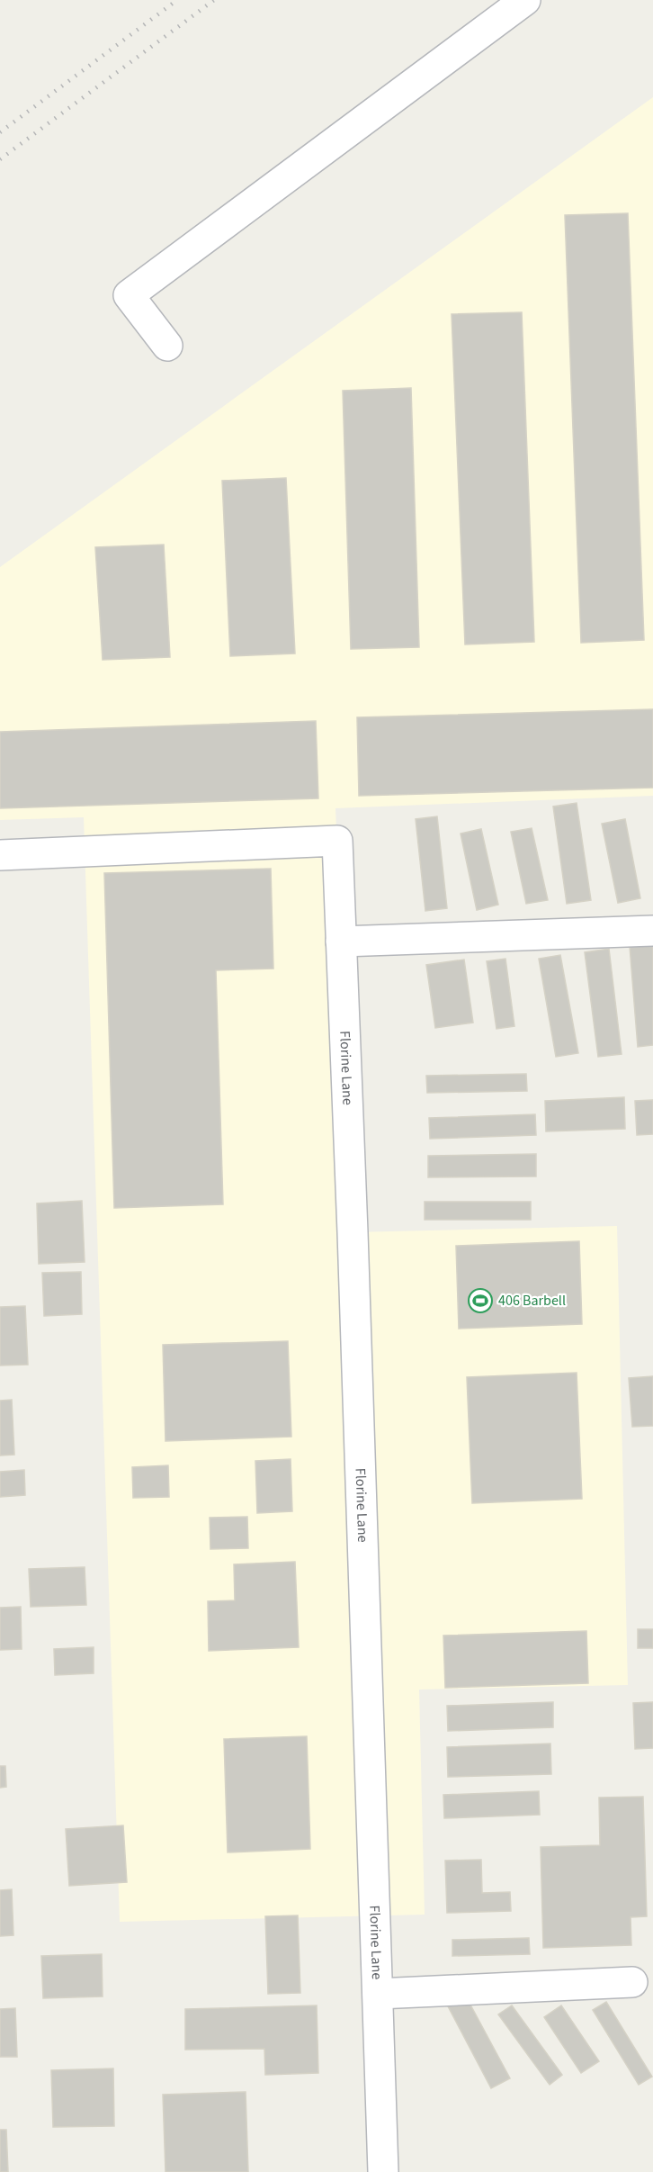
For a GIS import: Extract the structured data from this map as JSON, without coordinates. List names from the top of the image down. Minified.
{"streets":{"street":["Florine Lane"]},"places":{"sports":["406 Barbell"]}}
